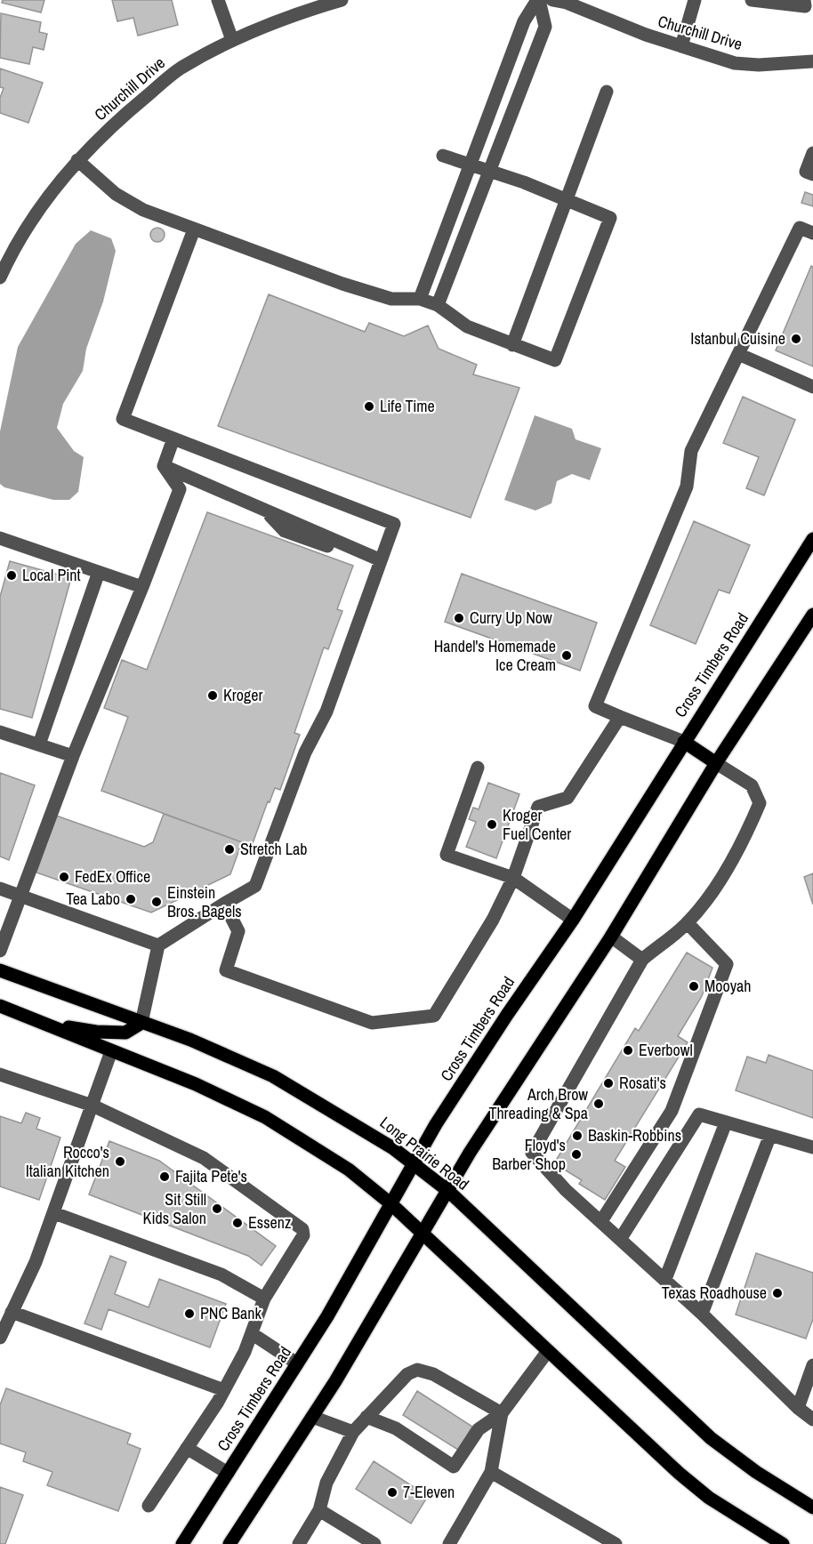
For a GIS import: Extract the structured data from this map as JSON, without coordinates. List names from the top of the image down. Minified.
{"streets":{"main road":["Cross Timbers Road","Long Prairie Road"],"street":["Churchill Drive"]},"crossings":[["Cross Timbers Road","Long Prairie Road"]],"places":["Istanbul Cuisine","Life Time","Local Pint","Curry Up Now","Handel's Homemade Ice Cream","Kroger","Kroger Fuel Center","Stretch Lab","FedEx Office","Tea Labo","Einstein Bros. Bagels","Mooyah","Everbowl","Rosati's","Arch Brow Threading & Spa","Baskin-Robbins","Floyd's Barber Shop","Rocco's Italian Kitchen","Fajita Pete's","Sit Still Kids Salon","Essenz","Texas Roadhouse","PNC Bank","7-Eleven"]}
